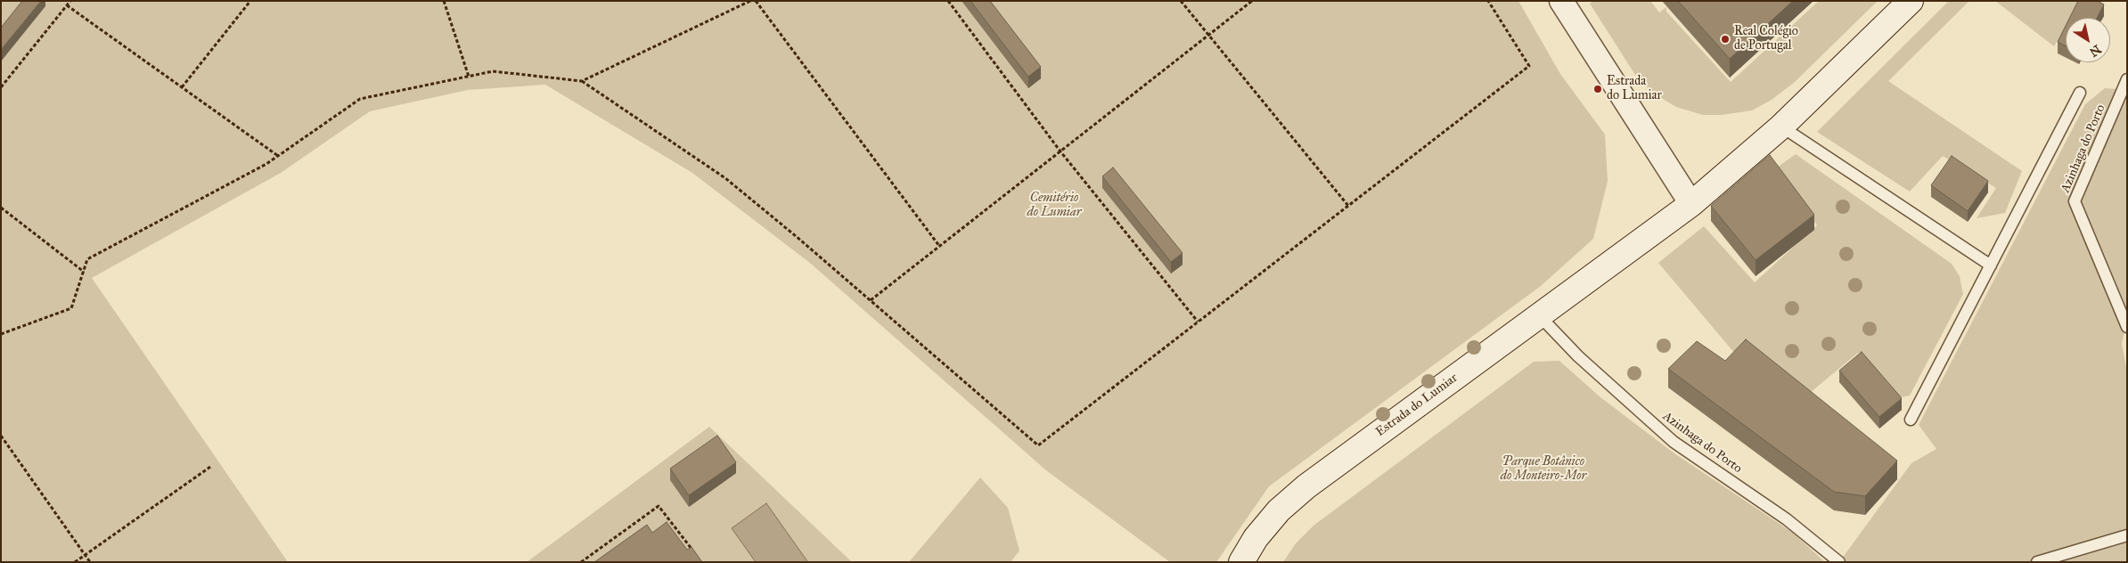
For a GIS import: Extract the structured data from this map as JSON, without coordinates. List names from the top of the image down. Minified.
{"streets":{"street":["Estrada do Lumiar"],"lane":["Azinhaga do Porto"]},"crossings":[["Azinhaga do Porto","Estrada do Lumiar"]],"parks":["Cemitério do Lumiar","Parque Botânico do Monteiro-Mor"],"places":["Real Colégio de Portugal","Estrada do Lumiar"],"north":"bottom right"}
